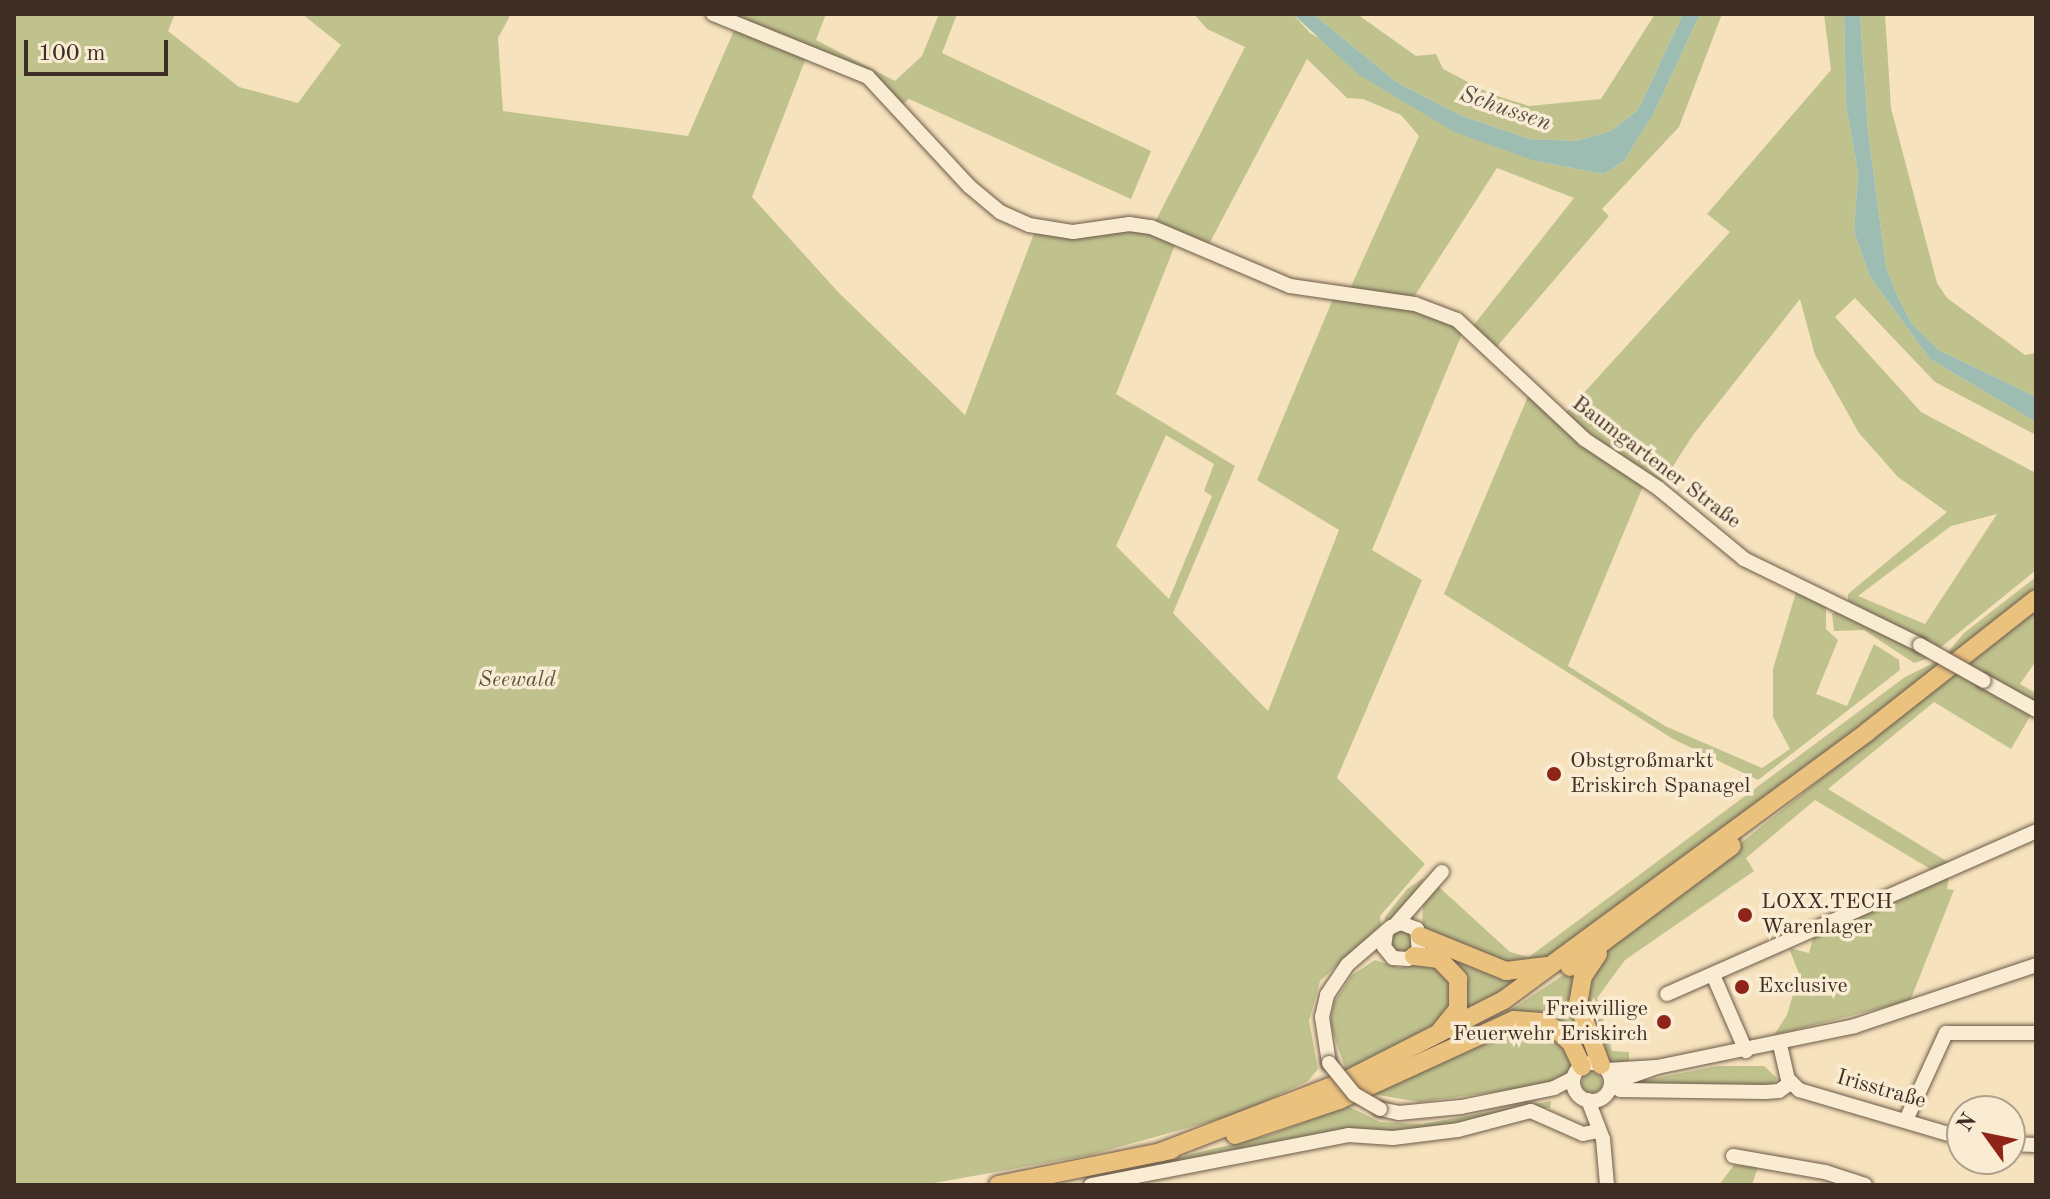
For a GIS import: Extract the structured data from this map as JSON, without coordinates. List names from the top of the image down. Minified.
{"streets":{"street":["Baumgartener Straße","Irisstraße"]},"water":["Schussen"],"parks":["Seewald"],"places":["Obstgroßmarkt Eriskirch Spanagel","LOXX.TECH Warenlager","Exclusive","Freiwillige Feuerwehr Eriskirch"],"scale_bar":"100 m","north":"top left"}
